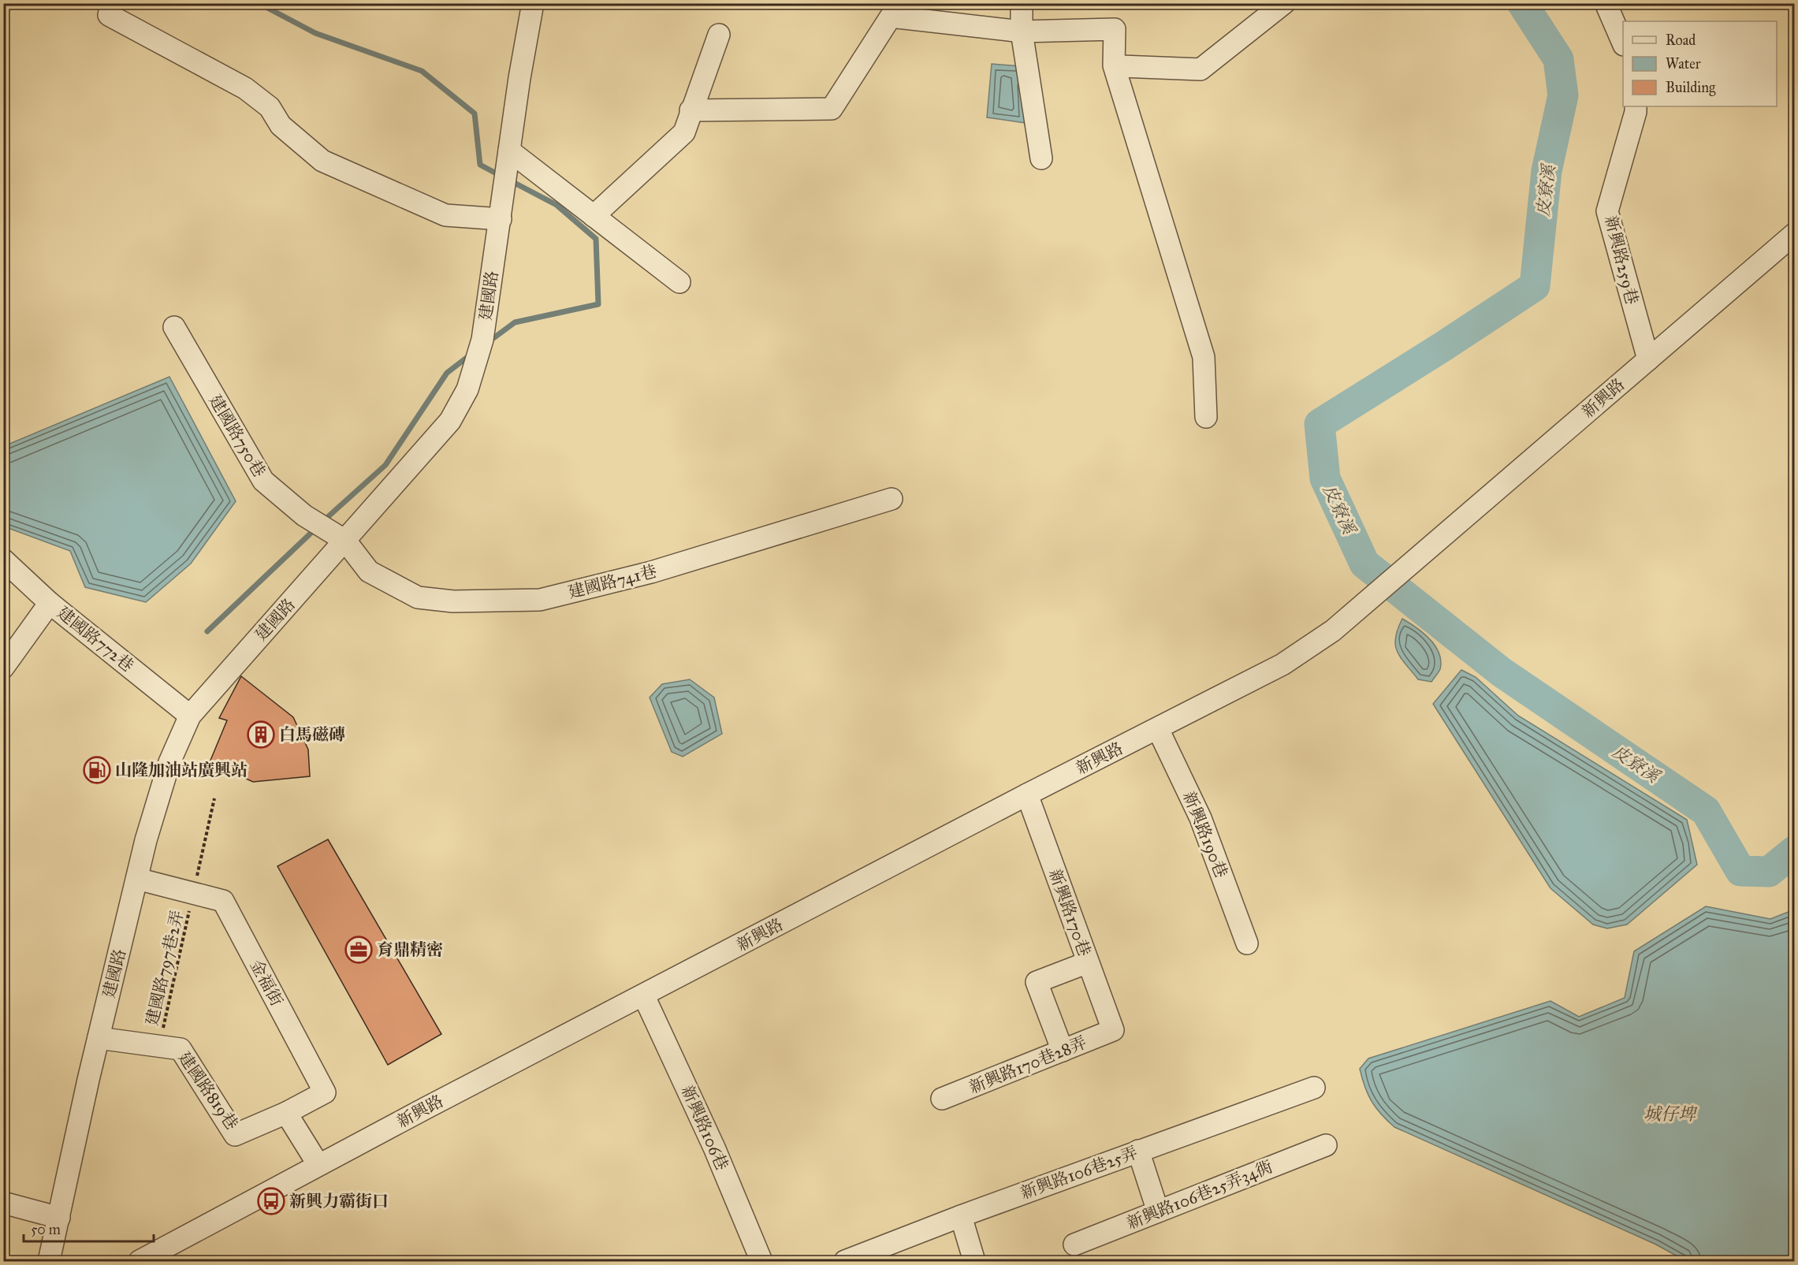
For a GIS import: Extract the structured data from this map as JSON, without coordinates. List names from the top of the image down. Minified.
{"streets":{"street":["新興路259巷","建國路","新興路","建國路750巷","建國路741巷","建國路772巷","新興路190巷","新興路170巷","金福街","新興路170巷28弄","建國路819巷","新興路106巷","新興路106巷25弄","新興路106巷25弄34衖"],"path":["建國路797巷2弄"]},"crossings":[["新興路259巷","新興路"],["建國路","建國路750巷"],["建國路","建國路741巷"],["建國路","建國路772巷"],["建國路","金福街"],["建國路","建國路819巷"],["新興路","新興路190巷"],["新興路","新興路170巷"],["新興路","新興路106巷"],["建國路750巷","建國路741巷"],["新興路170巷","新興路170巷28弄"],["建國路797巷2弄","金福街"],["建國路797巷2弄","建國路819巷"],["金福街","建國路819巷"]],"water":["皮寮溪","城仔埤"],"places":{"building":["白馬磁磚"],"fuel station":["山隆加油站廣興站"],"office":["育鼎精密"],"bus stop":["新興力霸街口"]},"legend":["Road","Water","Building"],"scale_bar":"50 m"}
